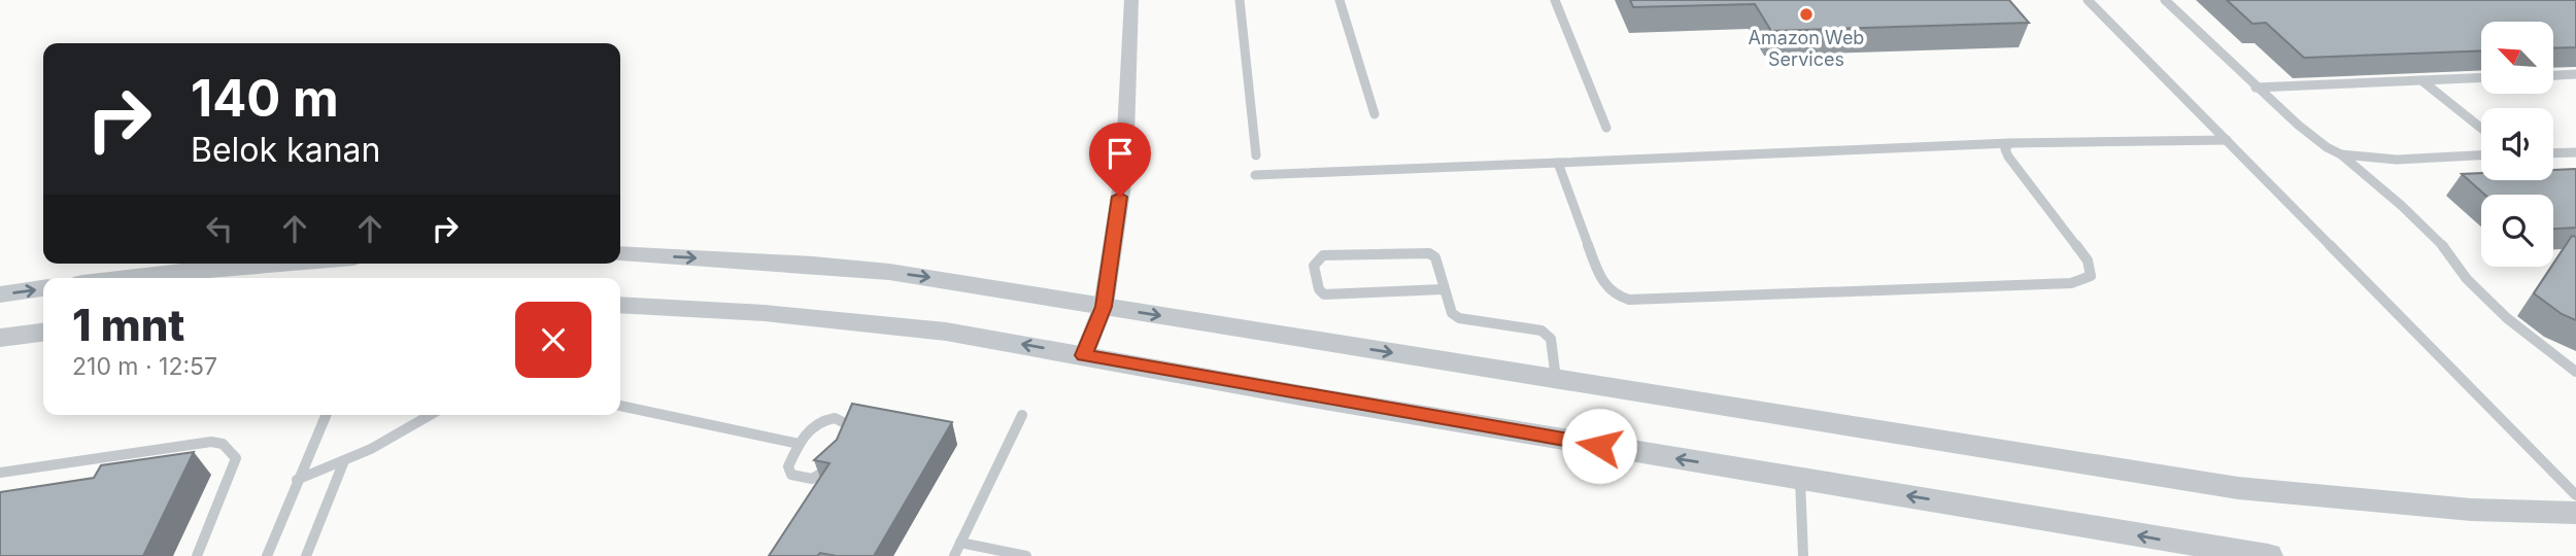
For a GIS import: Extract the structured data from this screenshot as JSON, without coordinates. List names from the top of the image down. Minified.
{"places":["Amazon Web Services"],"north":"top left","page":{"turn":["140 m","Belok kanan"],"heading":["1 mnt","210 m · 12:57"]}}
